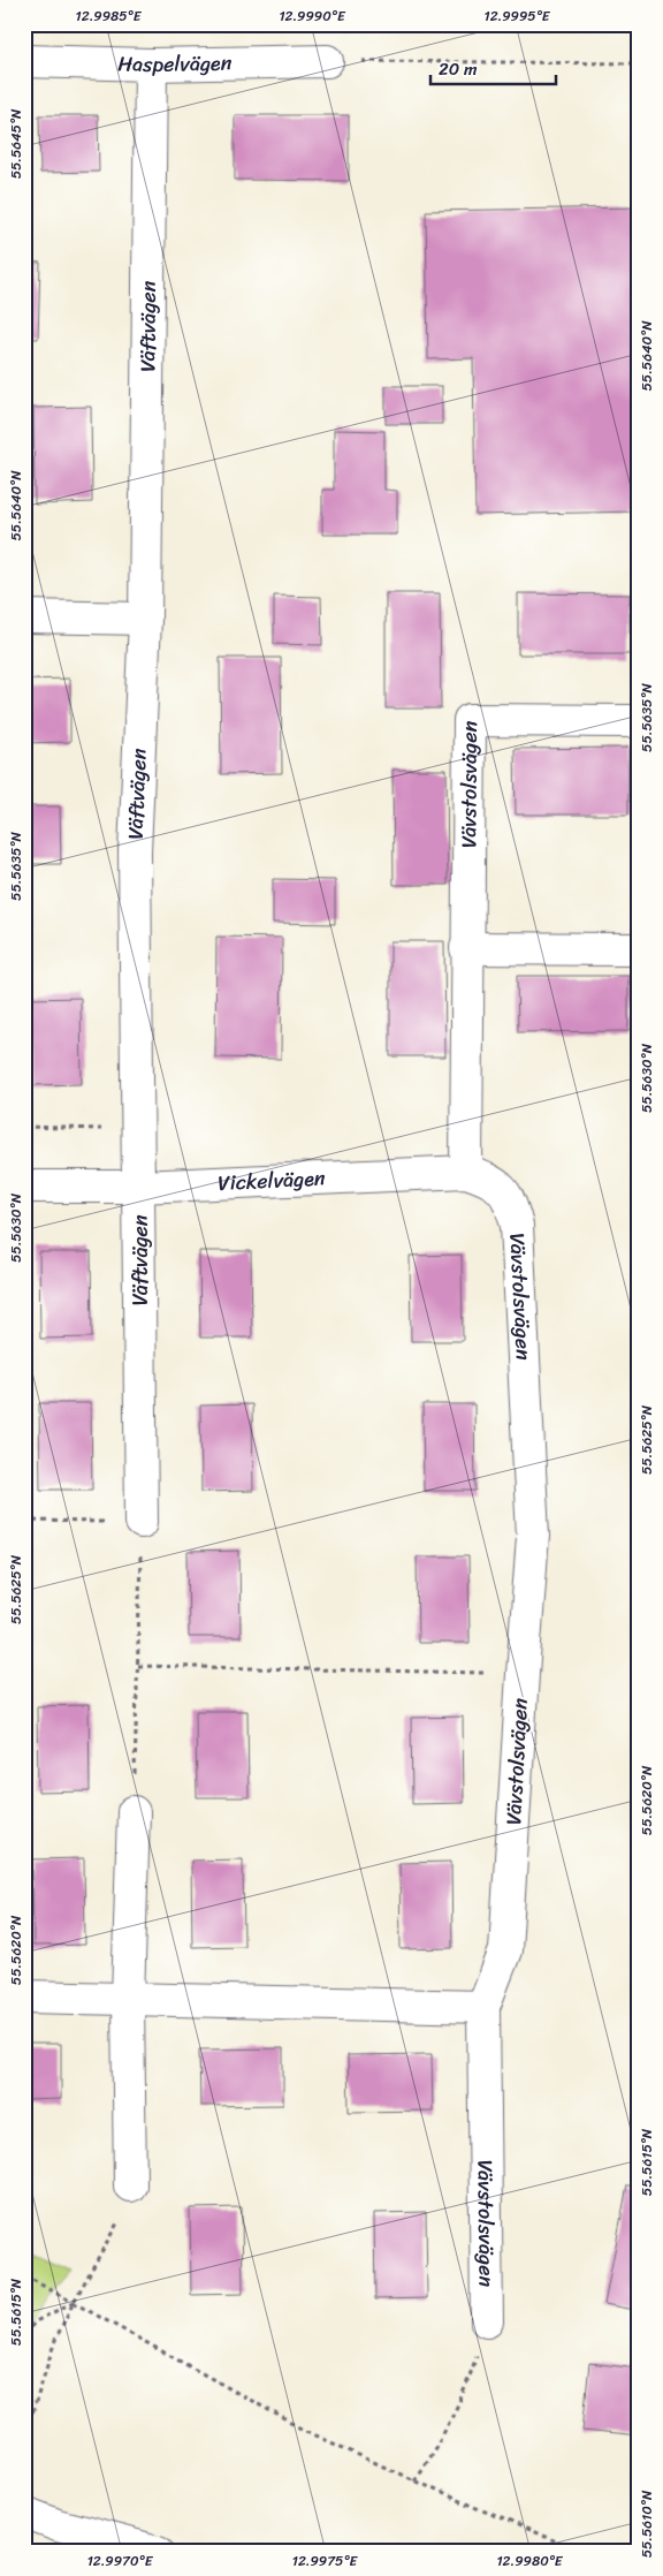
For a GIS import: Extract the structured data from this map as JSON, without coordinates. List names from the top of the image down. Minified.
{"streets":{"street":["Haspelvägen","Väftvägen","Vävstolsvägen","Vickelvägen"]},"crossings":[["Haspelvägen","Väftvägen"],["Väftvägen","Vickelvägen"],["Vävstolsvägen","Vickelvägen"]],"scale_bar":"20 m","coordinates":["12.9985°E","12.9990°E","12.9995°E","55.5645°N","55.5640°N","55.5635°N","55.5630°N","55.5625°N","55.5620°N","55.5615°N","55.5610°N","12.9970°E","12.9975°E","12.9980°E"]}
